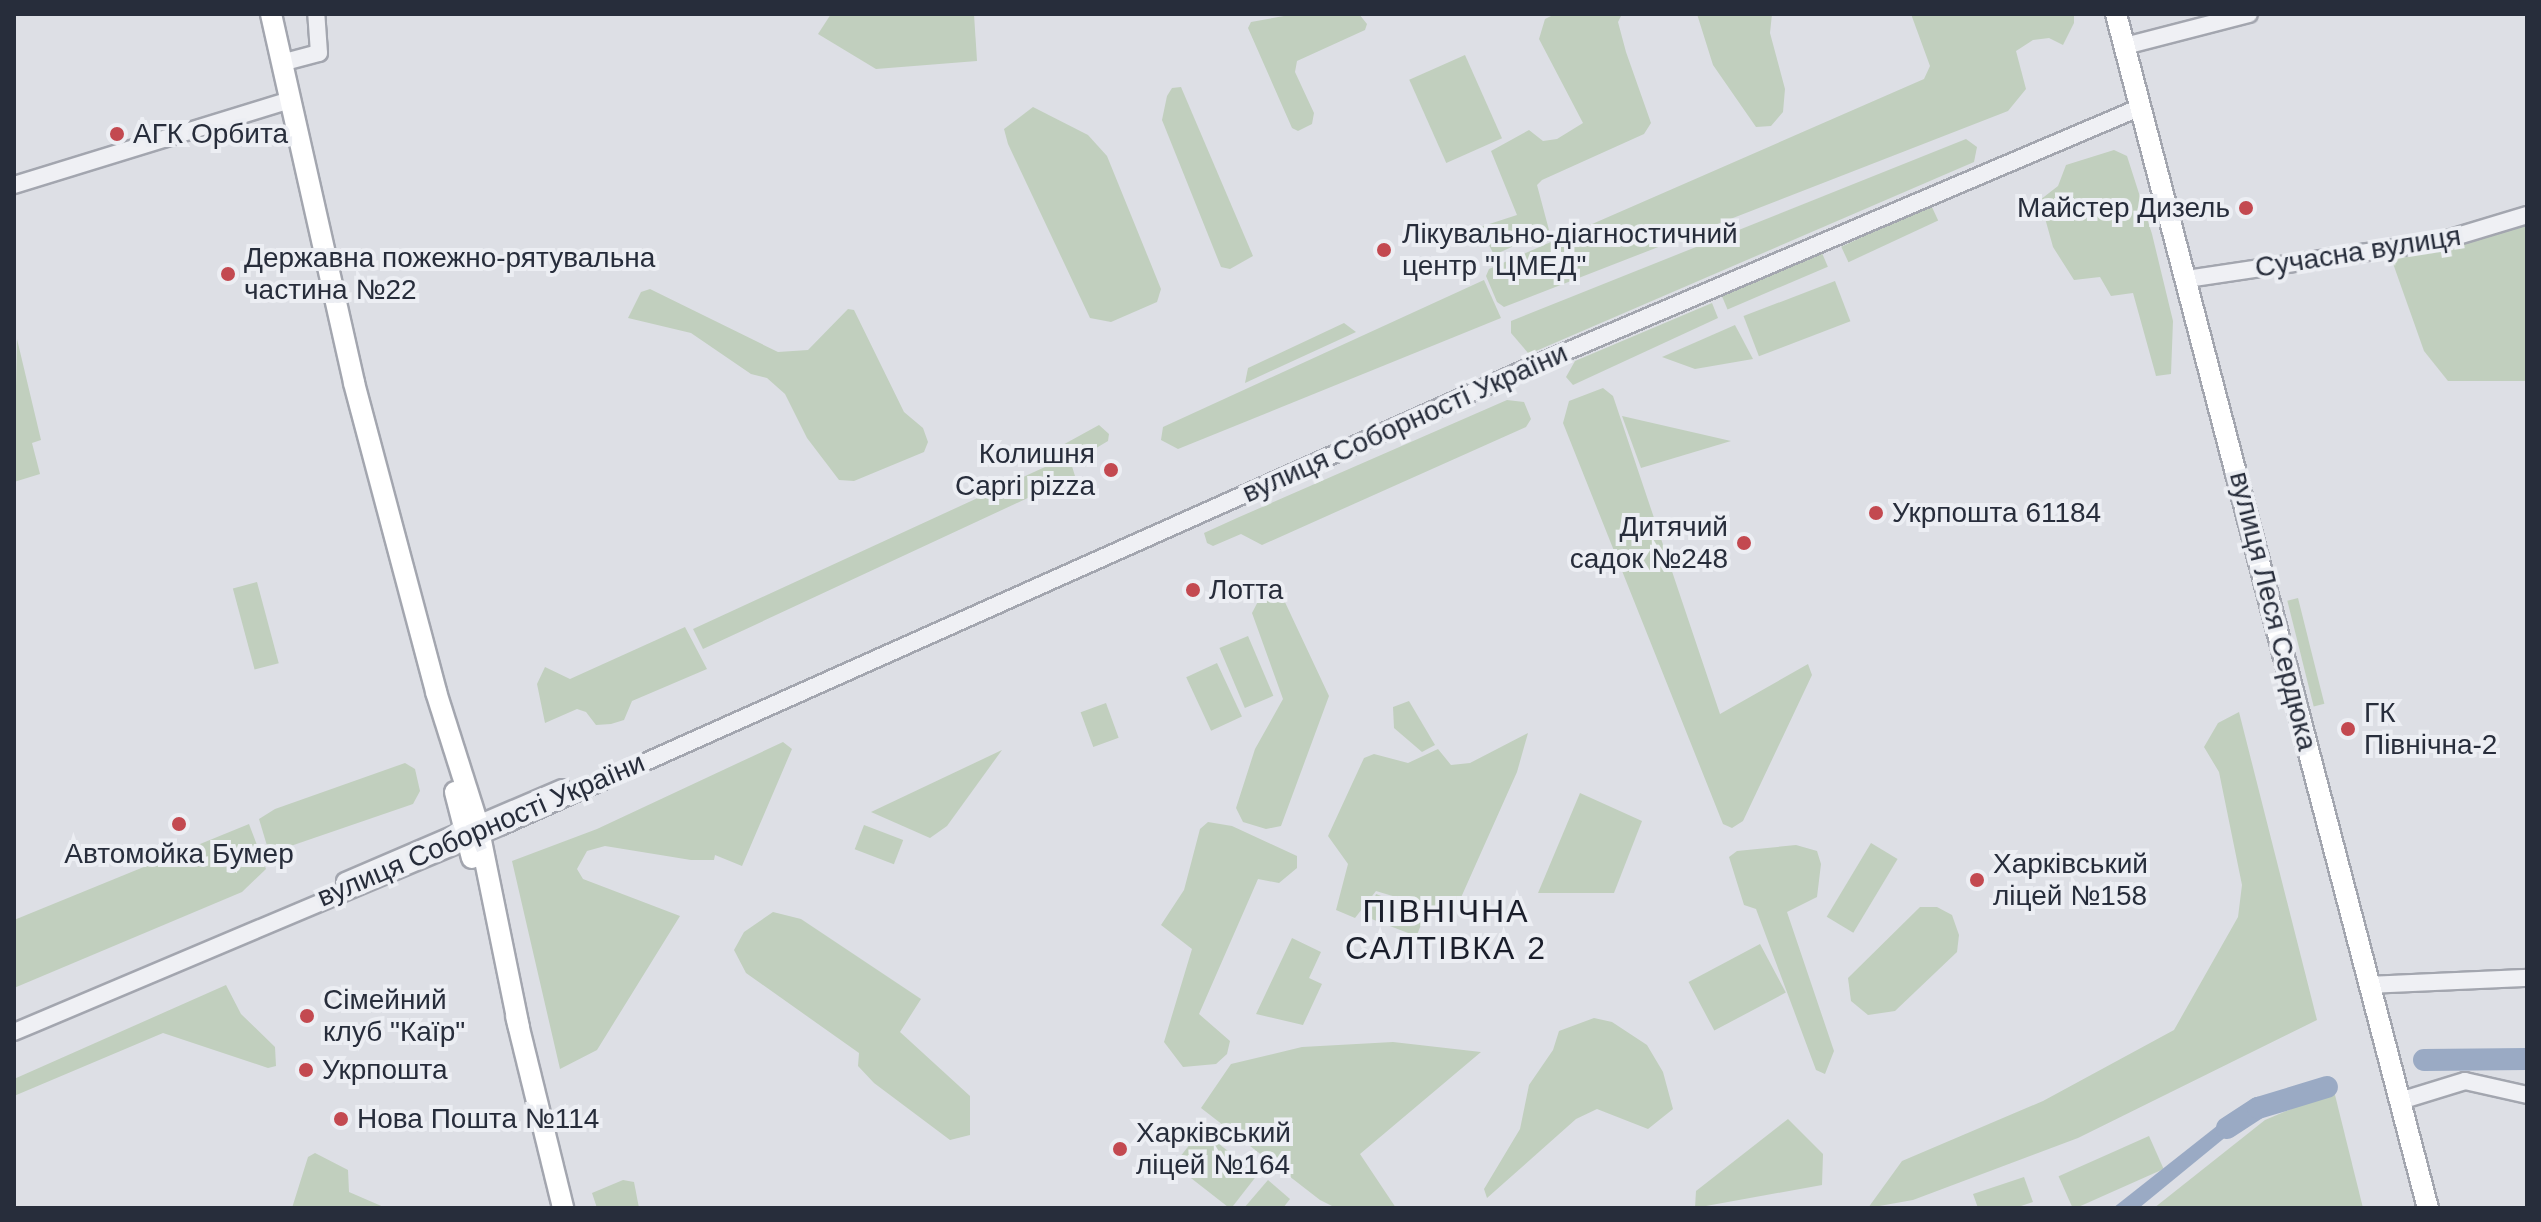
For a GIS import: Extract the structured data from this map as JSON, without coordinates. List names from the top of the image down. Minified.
{"streets":{"main road":["вулиця Леся Сердюка"],"street":["Сучасна вулиця","вулиця Соборності України"]},"crossings":[["Сучасна вулиця","вулиця Леся Сердюка"],["вулиця Соборності України","вулиця Леся Сердюка"]],"districts":["ПІВНІЧНА САЛТІВКА 2"],"places":["АГК Орбита","Майстер Дизель","Лікувально-діагностичний центр \"ЦМЕД\"","Державна пожежно-рятувальна частина №22","Колишня Capri pizza","Укрпошта 61184","Дитячий садок №248","Лотта","ГК Північна-2","Автомойка Бумер","Харківський ліцей №158","Сімейний клуб \"Каїр\"","Укрпошта","Нова Пошта №114","Харківський ліцей №164"]}
